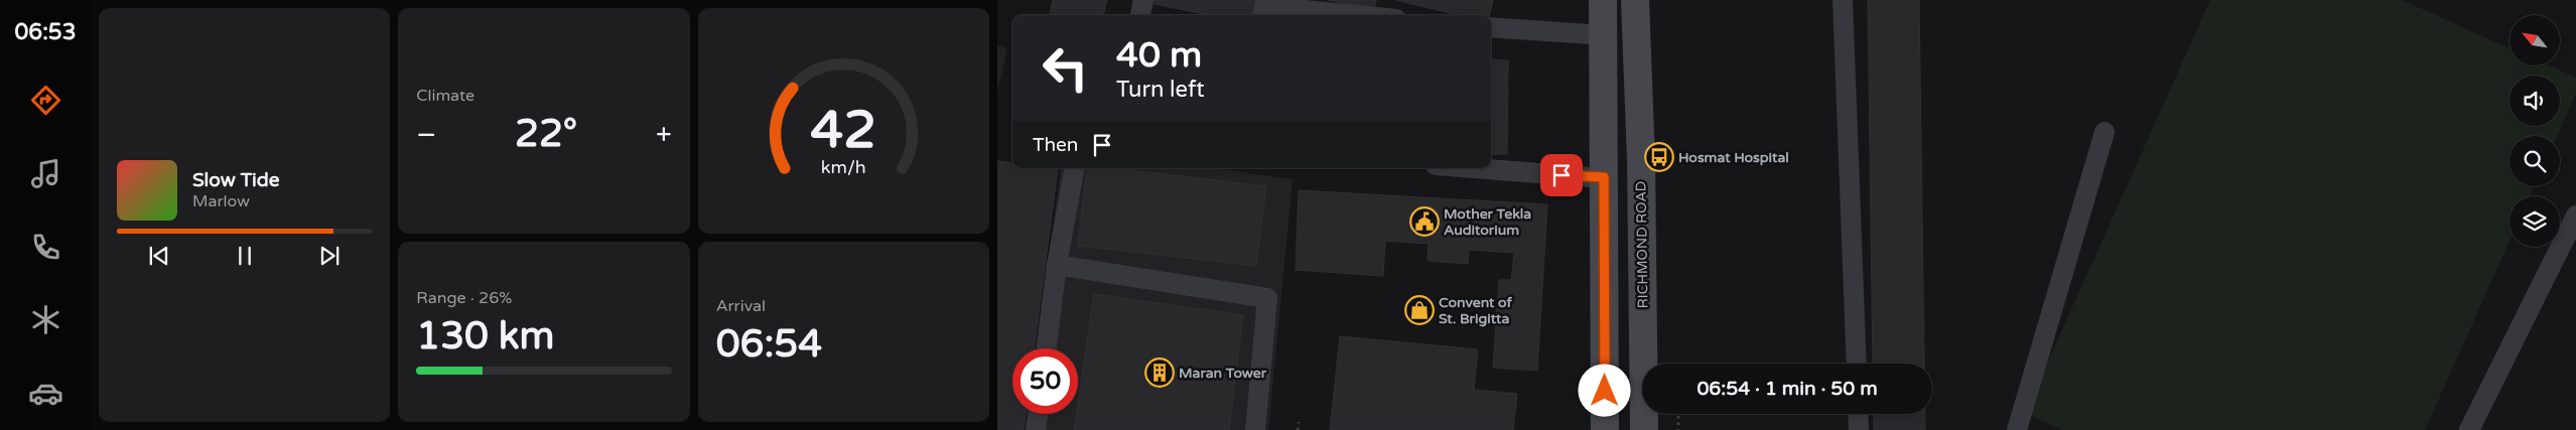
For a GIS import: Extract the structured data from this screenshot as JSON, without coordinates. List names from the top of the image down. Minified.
{"streets":{"main road":["RICHMOND ROAD"]},"places":{"bus stop":["Hosmat Hospital"],"public building":["Mother Tekla Auditorium"],"shop":["Convent of St. Brigitta"],"building":["Maran Tower"]},"north":"top left","page":{"tabs":"06:53","tile":["Climate",["Range · 26%","130 km"],["Arrival","06:54"]],"turn":["40 m","Turn left"],"heat":["−","22°","+"],"then":"Then","song":["Slow Tide","Marlow"],"limit":"50","trip":"06:54 · 1 min · 50 m","gauge":["42","km/h"]}}
